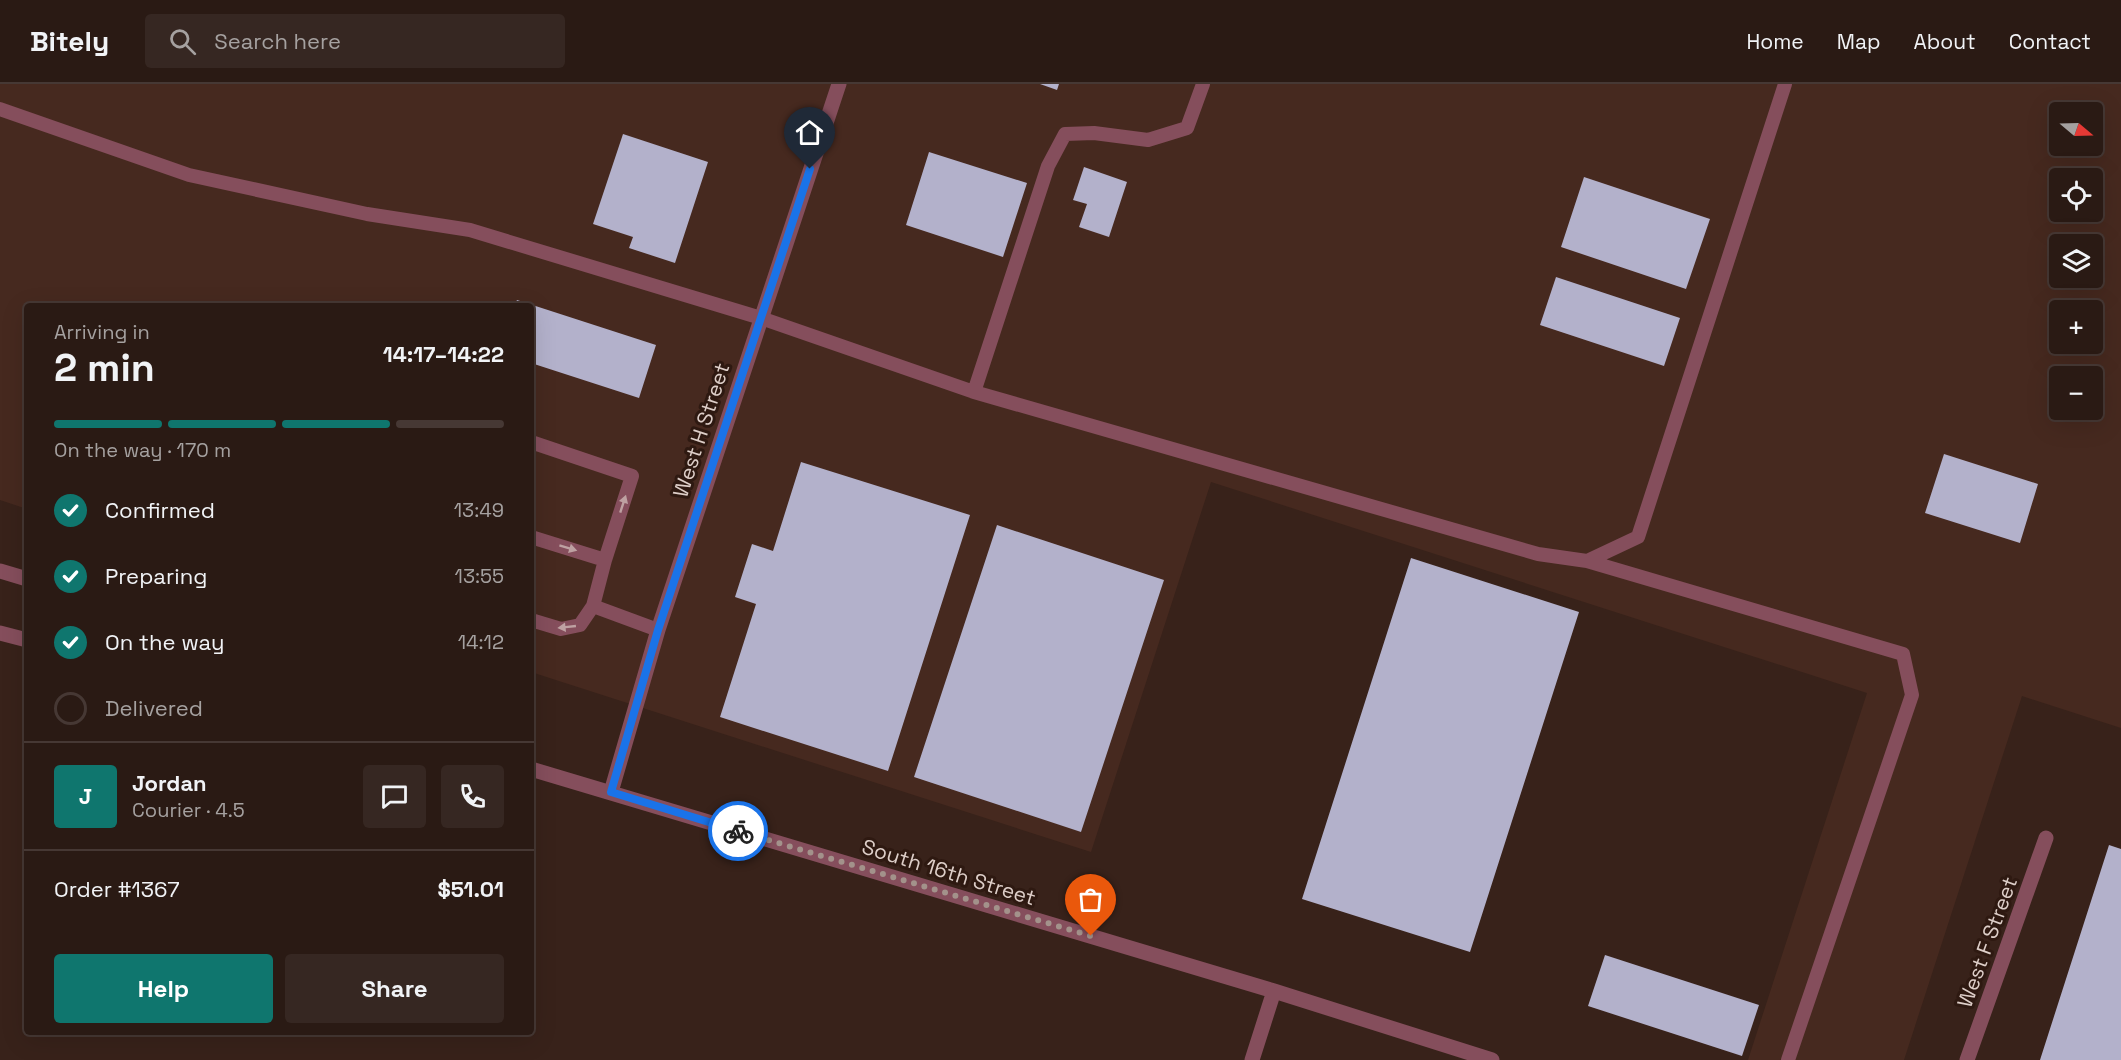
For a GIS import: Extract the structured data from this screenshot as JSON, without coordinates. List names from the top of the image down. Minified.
{"streets":{"street":["West H Street","South 16th Street","West F Street"]},"crossings":[["West H Street","South 16th Street"]],"north":"right","page":{"header":"Bitely","search":"Search here","nav":["Home","Map","About","Contact"],"map_buttons":["+","−"],"heading":["2 min","Arriving in","14:17–14:22"],"panel":["Jordan","Courier · 4.5","Order #1367","$51.01"],"bar":"On the way · 170 m","list":[["Confirmed","13:49"],["Preparing","13:55"],["On the way","14:12"],"Delivered"],"round":"J","buttons":["Help","Share"]}}
